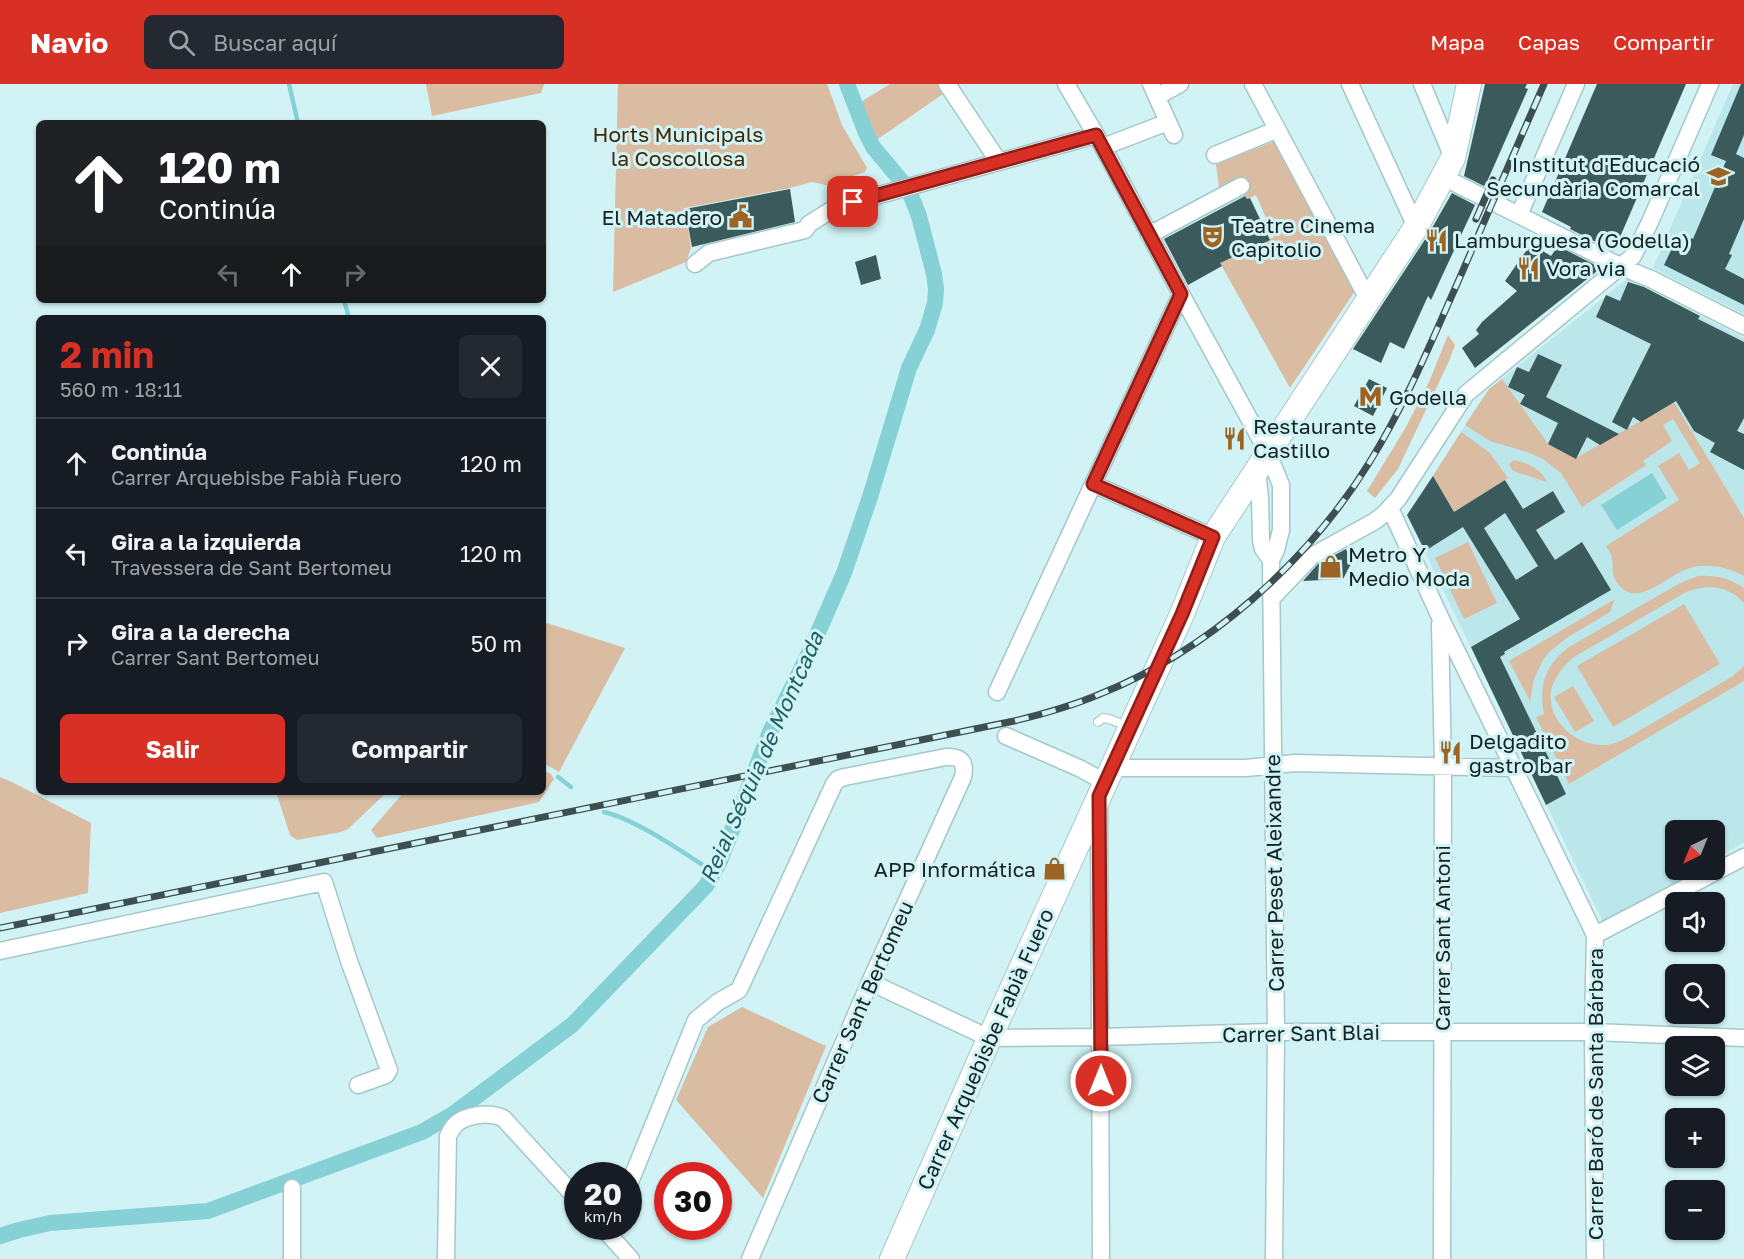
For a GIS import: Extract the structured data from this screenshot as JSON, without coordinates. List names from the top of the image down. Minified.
{"streets":{"street":["Carrer Peset Aleixandre","Carrer Sant Antoni","Carrer Sant Bertomeu","Carrer Sant Blai","Carrer Arquebisbe Fabià Fuero","Carrer Baró de Santa Bárbara"]},"crossings":[["Carrer Peset Aleixandre","Carrer Sant Blai"],["Carrer Peset Aleixandre","Carrer Arquebisbe Fabià Fuero"],["Carrer Sant Antoni","Carrer Sant Blai"],["Carrer Sant Antoni","Carrer Baró de Santa Bárbara"],["Carrer Sant Bertomeu","Carrer Sant Blai"],["Carrer Sant Blai","Carrer Arquebisbe Fabià Fuero"],["Carrer Sant Blai","Carrer Baró de Santa Bárbara"]],"water":["Reial Séquia de Montcada"],"parks":["Horts Municipals la Coscollosa"],"places":{"school or university":["Institut d'Educació Secundària Comarcal"],"public building":["El Matadero"],"theatre":["Teatre Cinema Capitolio"],"restaurant":["Lamburguesa (Godella)","Vora via","Restaurante Castillo","Delgadito gastro bar"],"metro station":["Godella"],"shop":["Metro Y Medio Moda","APP Informática"]},"north":"bottom left","page":{"header":"Navio","search":"Buscar aquí","nav":["Mapa","Capas","Compartir"],"turn":["120 m","Continúa"],"heading":["2 min","560 m · 18:11"],"list":[{"name":"Continúa","note":"Carrer Arquebisbe Fabià Fuero","value":"120 m"},{"name":"Gira a la izquierda","note":"Travessera de Sant Bertomeu","value":"120 m"},{"name":"Gira a la derecha","note":"Carrer Sant Bertomeu","value":"50 m"}],"buttons":["Salir","Compartir"],"map_buttons":["+","−"],"speed":"20 km/h","limit":"30"}}
